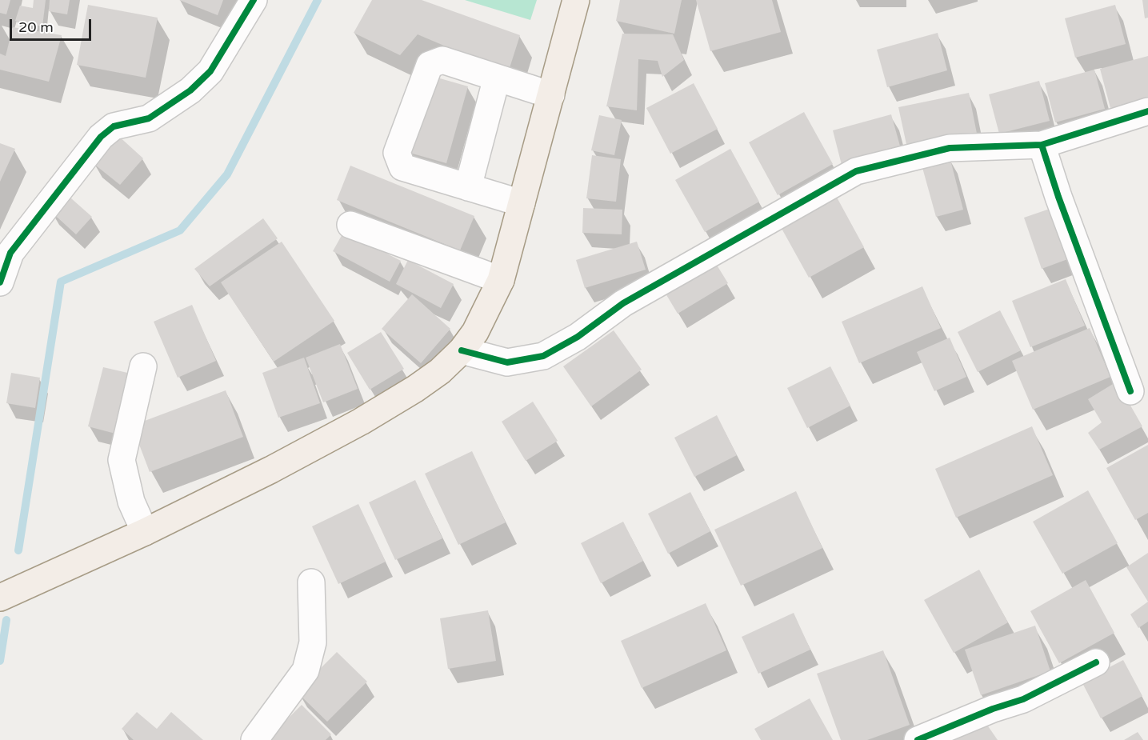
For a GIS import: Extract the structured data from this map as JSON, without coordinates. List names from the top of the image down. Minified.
{"scale_bar":"20 m"}
